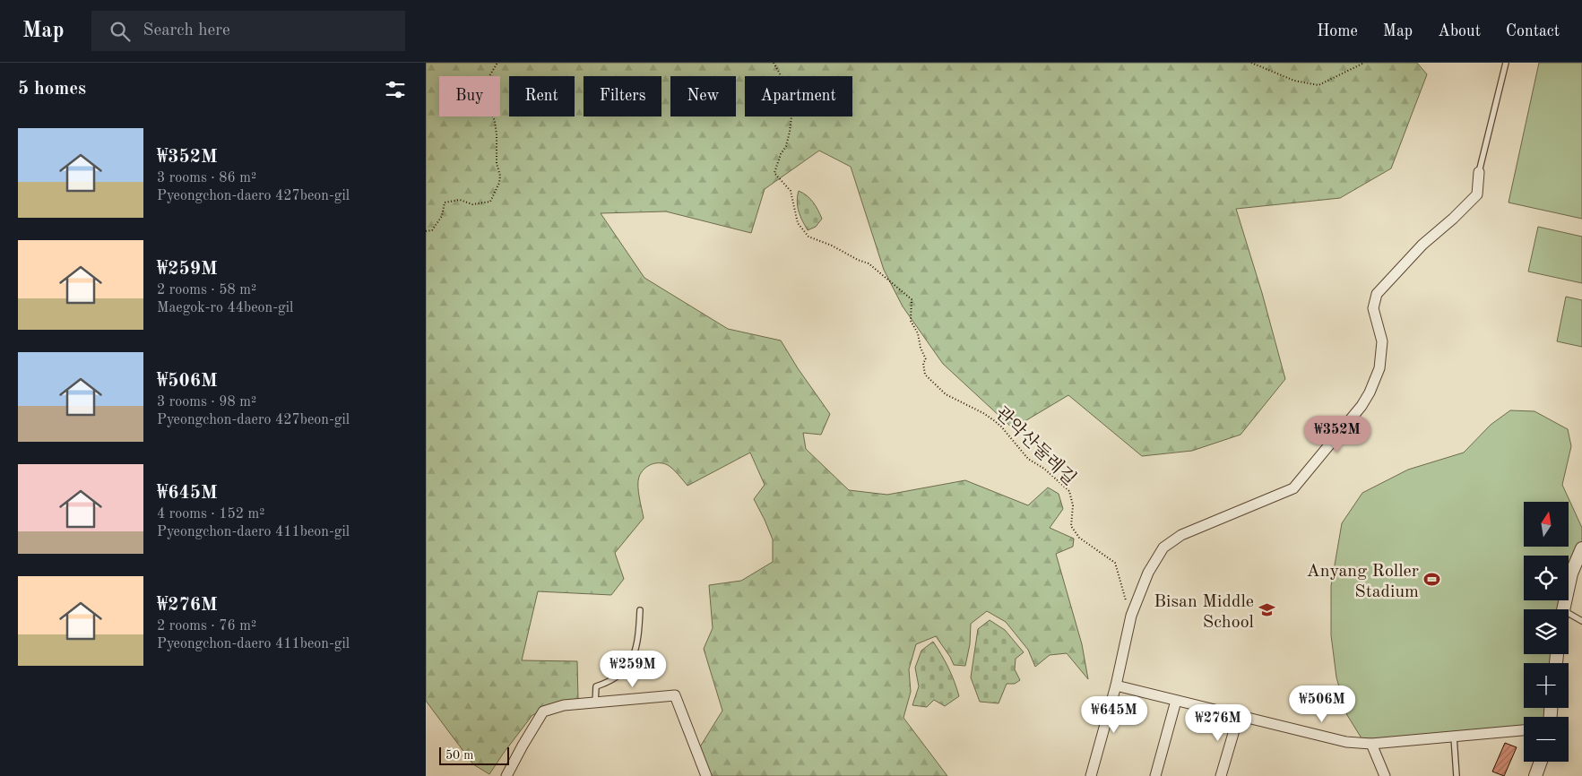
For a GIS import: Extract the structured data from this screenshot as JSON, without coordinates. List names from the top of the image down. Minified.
{"streets":{"path":["관악산둘레길"]},"places":{"sports":["Anyang Roller Stadium"],"school or university":["Bisan Middle School"]},"scale_bar":"50 m","north":"top","page":{"header":"Map","search":"Search here","nav":["Home","Map","About","Contact"],"heading":"5 homes","chip":["Buy","Rent","Filters","New","Apartment"],"list":[{"name":"₩352M","note":"3 rooms · 86 m² · Pyeongchon-daero 427beon-gil"},{"name":"₩259M","note":"2 rooms · 58 m² · Maegok-ro 44beon-gil"},{"name":"₩506M","note":"3 rooms · 98 m² · Pyeongchon-daero 427beon-gil"},{"name":"₩645M","note":"4 rooms · 152 m² · Pyeongchon-daero 411beon-gil"},{"name":"₩276M","note":"2 rooms · 76 m² · Pyeongchon-daero 411beon-gil"}],"price":["₩352M","₩259M","₩506M","₩645M","₩276M"],"map_buttons":["+","−"],"scale":"50 m"}}
